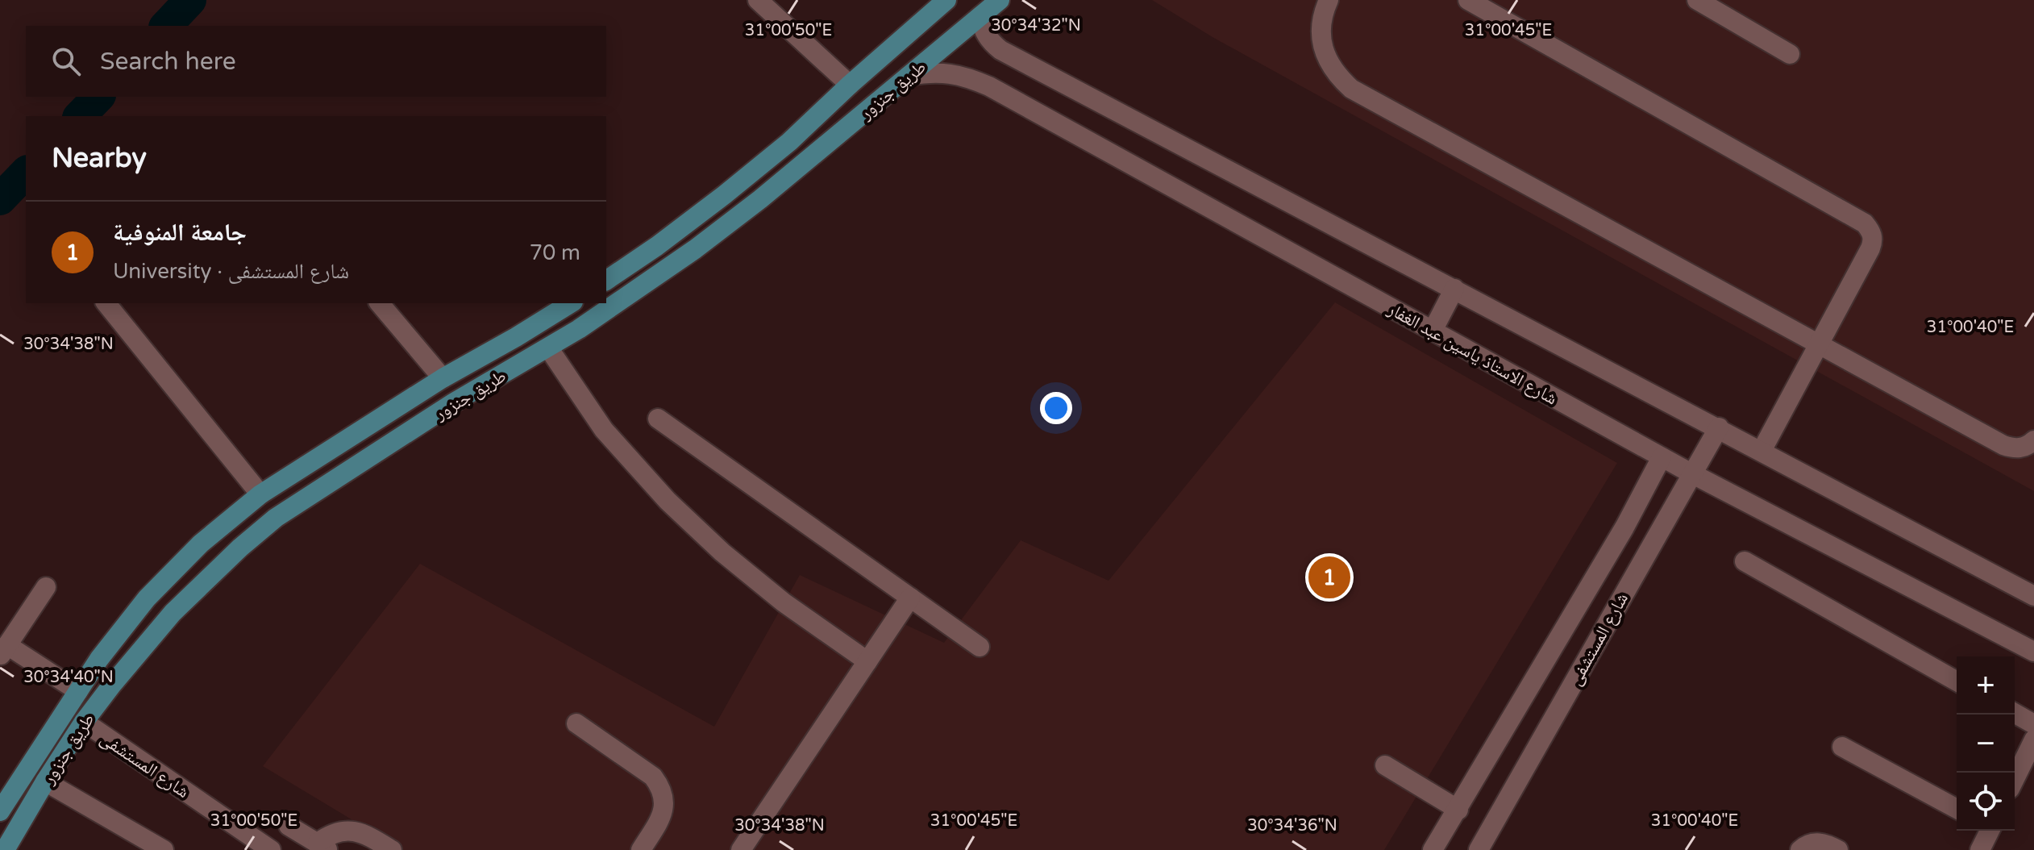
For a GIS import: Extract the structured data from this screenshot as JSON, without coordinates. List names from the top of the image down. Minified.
{"streets":{"main road":["طريق جنزور"],"street":["شارع الاستاذ ياسين عبد الغفار","شارع المستشفى"]},"crossings":[["طريق جنزور","شارع الاستاذ ياسين عبد الغفار"],["طريق جنزور","شارع المستشفى"],["شارع الاستاذ ياسين عبد الغفار","شارع المستشفى"]],"page":{"search":"Search here","heading":"Nearby","list":[{"mark":"1","name":"جامعة المنوفية","note":"University · شارع المستشفى","value":"70 m"}],"pins":"1","map_buttons":["+","−"]},"coordinates":["30°34'32\"N","31°00'50\"E","31°00'45\"E","31°00'40\"E","30°34'38\"N","30°34'40\"N","30°34'36\"N"]}
